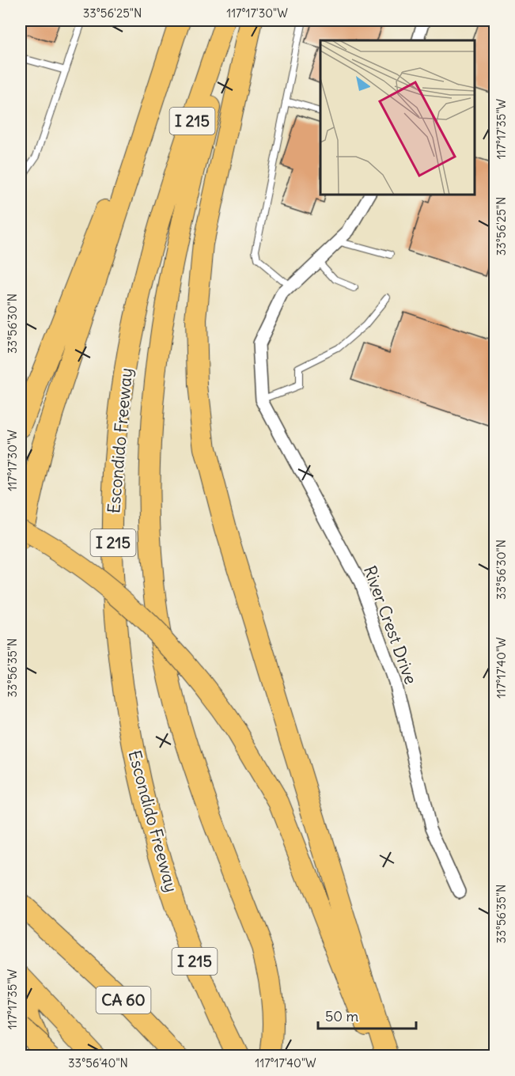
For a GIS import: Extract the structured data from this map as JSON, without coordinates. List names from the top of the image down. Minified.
{"streets":{"highway":["I 215","Escondido Freeway","CA 60"],"street":["River Crest Drive"]},"scale_bar":"50 m","coordinates":["33°56'25\"N","117°17'30\"W","117°17'35\"W","33°56'30\"N","117°17'40\"W","33°56'35\"N","33°56'40\"N"]}
